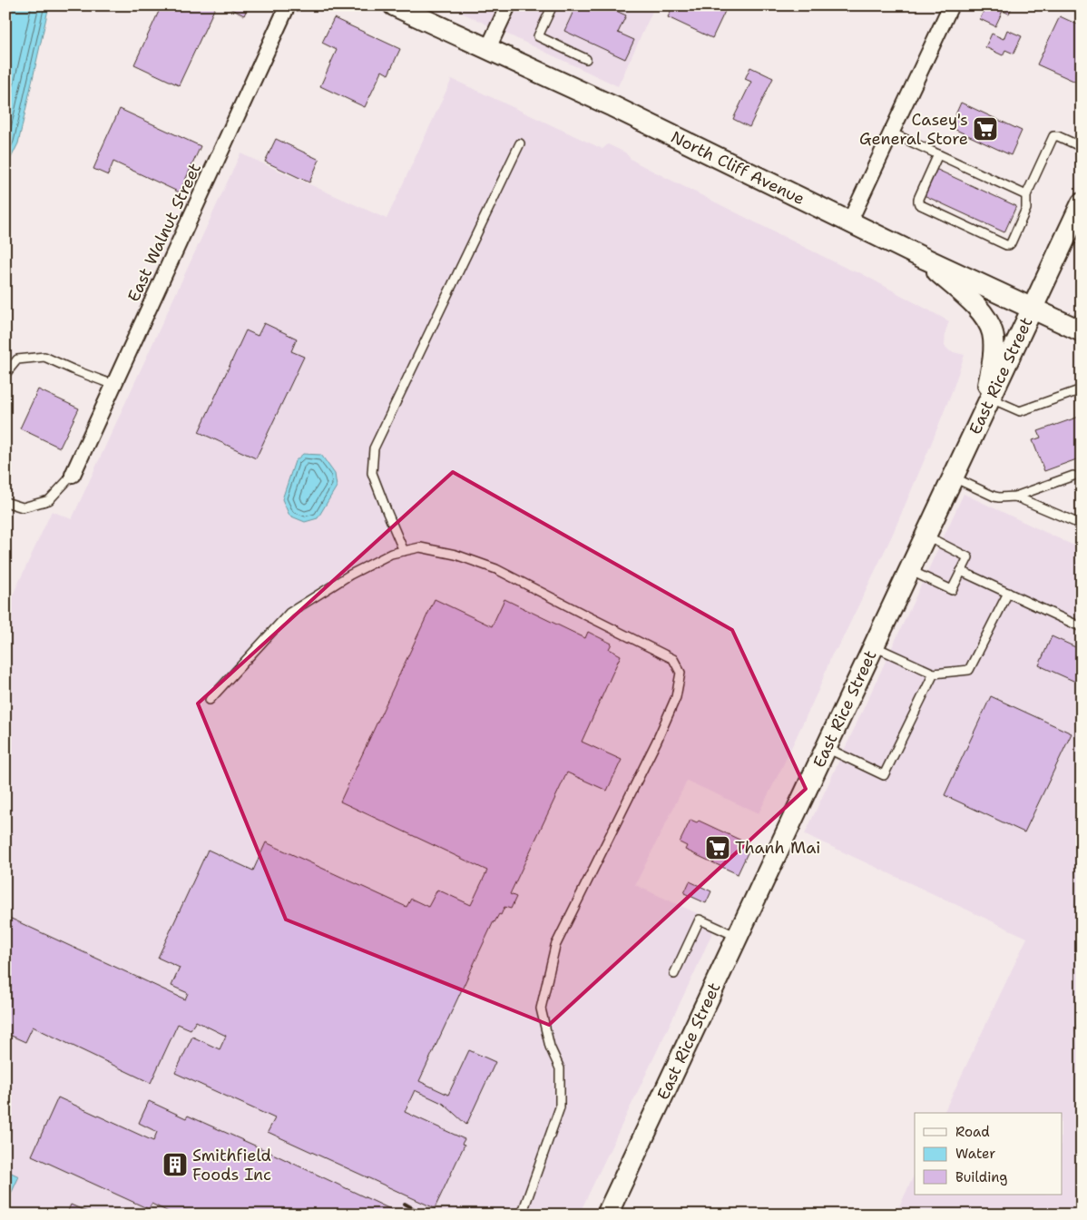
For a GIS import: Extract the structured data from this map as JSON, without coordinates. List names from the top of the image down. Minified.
{"streets":{"main road":["North Cliff Avenue","East Rice Street"],"street":["East Walnut Street"]},"crossings":[["North Cliff Avenue","East Rice Street"]],"places":{"supermarket":["Casey's General Store","Thanh Mai"],"building":["Smithfield Foods Inc"]},"legend":["Road","Water","Building"]}
